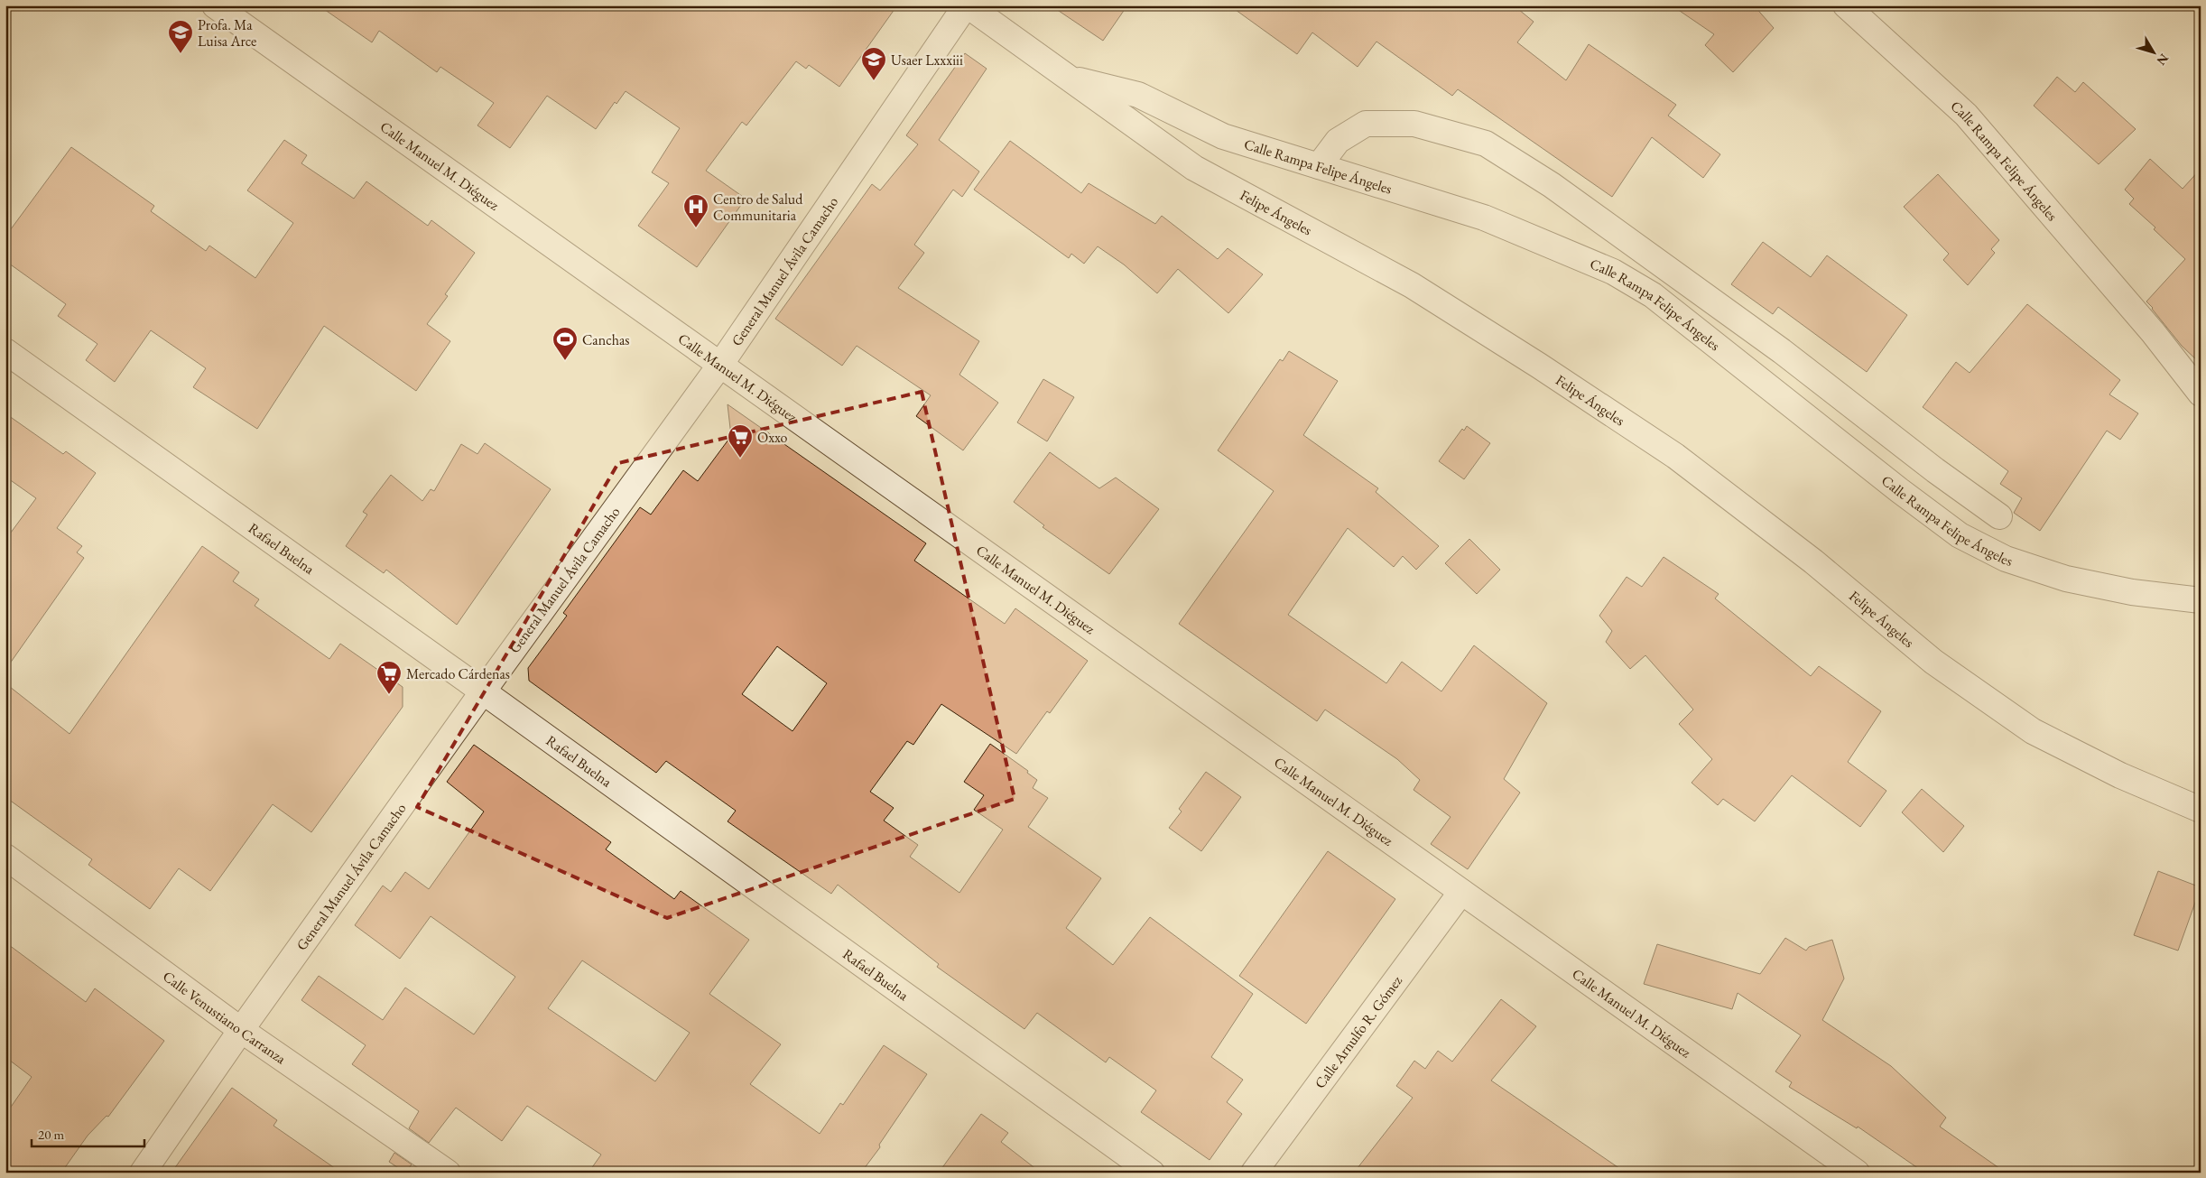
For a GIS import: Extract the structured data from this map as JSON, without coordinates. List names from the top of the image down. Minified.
{"streets":{"street":["Calle Rampa Felipe Ángeles","Calle Manuel M. Diéguez","Felipe Ángeles","General Manuel Ávila Camacho","Rafael Buelna","Calle Venustiano Carranza","Calle Arnulfo R. Gómez"]},"crossings":[["Calle Rampa Felipe Ángeles","Felipe Ángeles"],["Calle Manuel M. Diéguez","General Manuel Ávila Camacho"],["Calle Manuel M. Diéguez","Calle Arnulfo R. Gómez"],["Felipe Ángeles","General Manuel Ávila Camacho"],["General Manuel Ávila Camacho","Rafael Buelna"],["General Manuel Ávila Camacho","Calle Venustiano Carranza"]],"places":{"school or university":["Profa. Ma Luisa Arce","Usaer Lxxxiii"],"hospital":["Centro de Salud Communitaria"],"sports":["Canchas"],"supermarket":["Oxxo","Mercado Cárdenas"]},"scale_bar":"20 m","north":"bottom right"}
